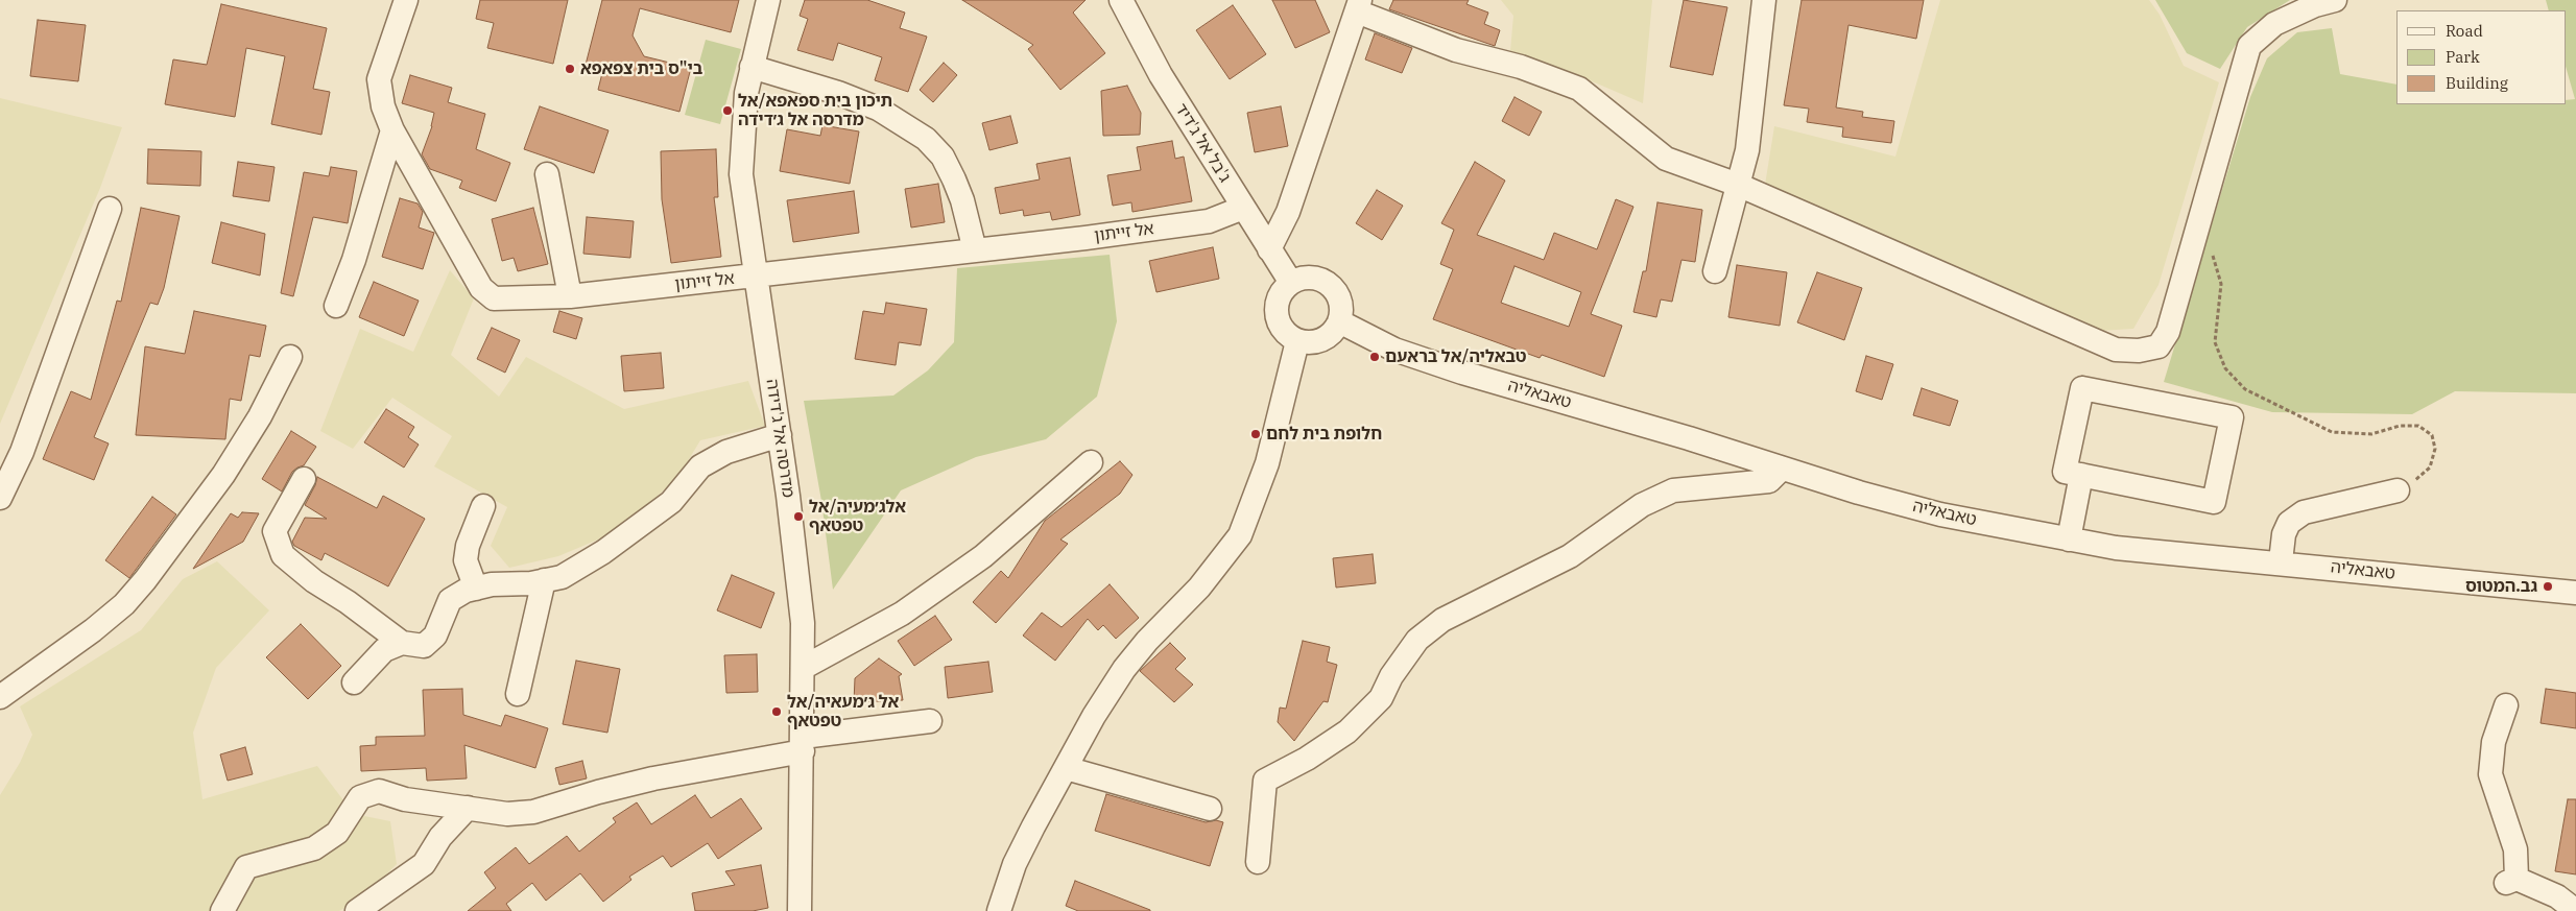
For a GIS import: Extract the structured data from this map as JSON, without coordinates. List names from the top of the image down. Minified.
{"streets":{"street":["ג'בל אל ג'דיד","אל זייתון","טאבאליה","מדרסה אל ג'דידה"]},"crossings":[["ג'בל אל ג'דיד","אל זייתון"],["ג'בל אל ג'דיד","טאבאליה"],["אל זייתון","מדרסה אל ג'דידה"]],"places":["בי\"ס בית צפאפא","תיכון בית ספאפא/אל מדרסה אל ג׳דידה","טבאליה/אל בראעם","חלופת בית לחם","אלג׳מעיה/אל טפטאף","גב.המטוס","אל ג׳מעאיה/אל טפטאף"],"legend":["Road","Park","Building"]}
